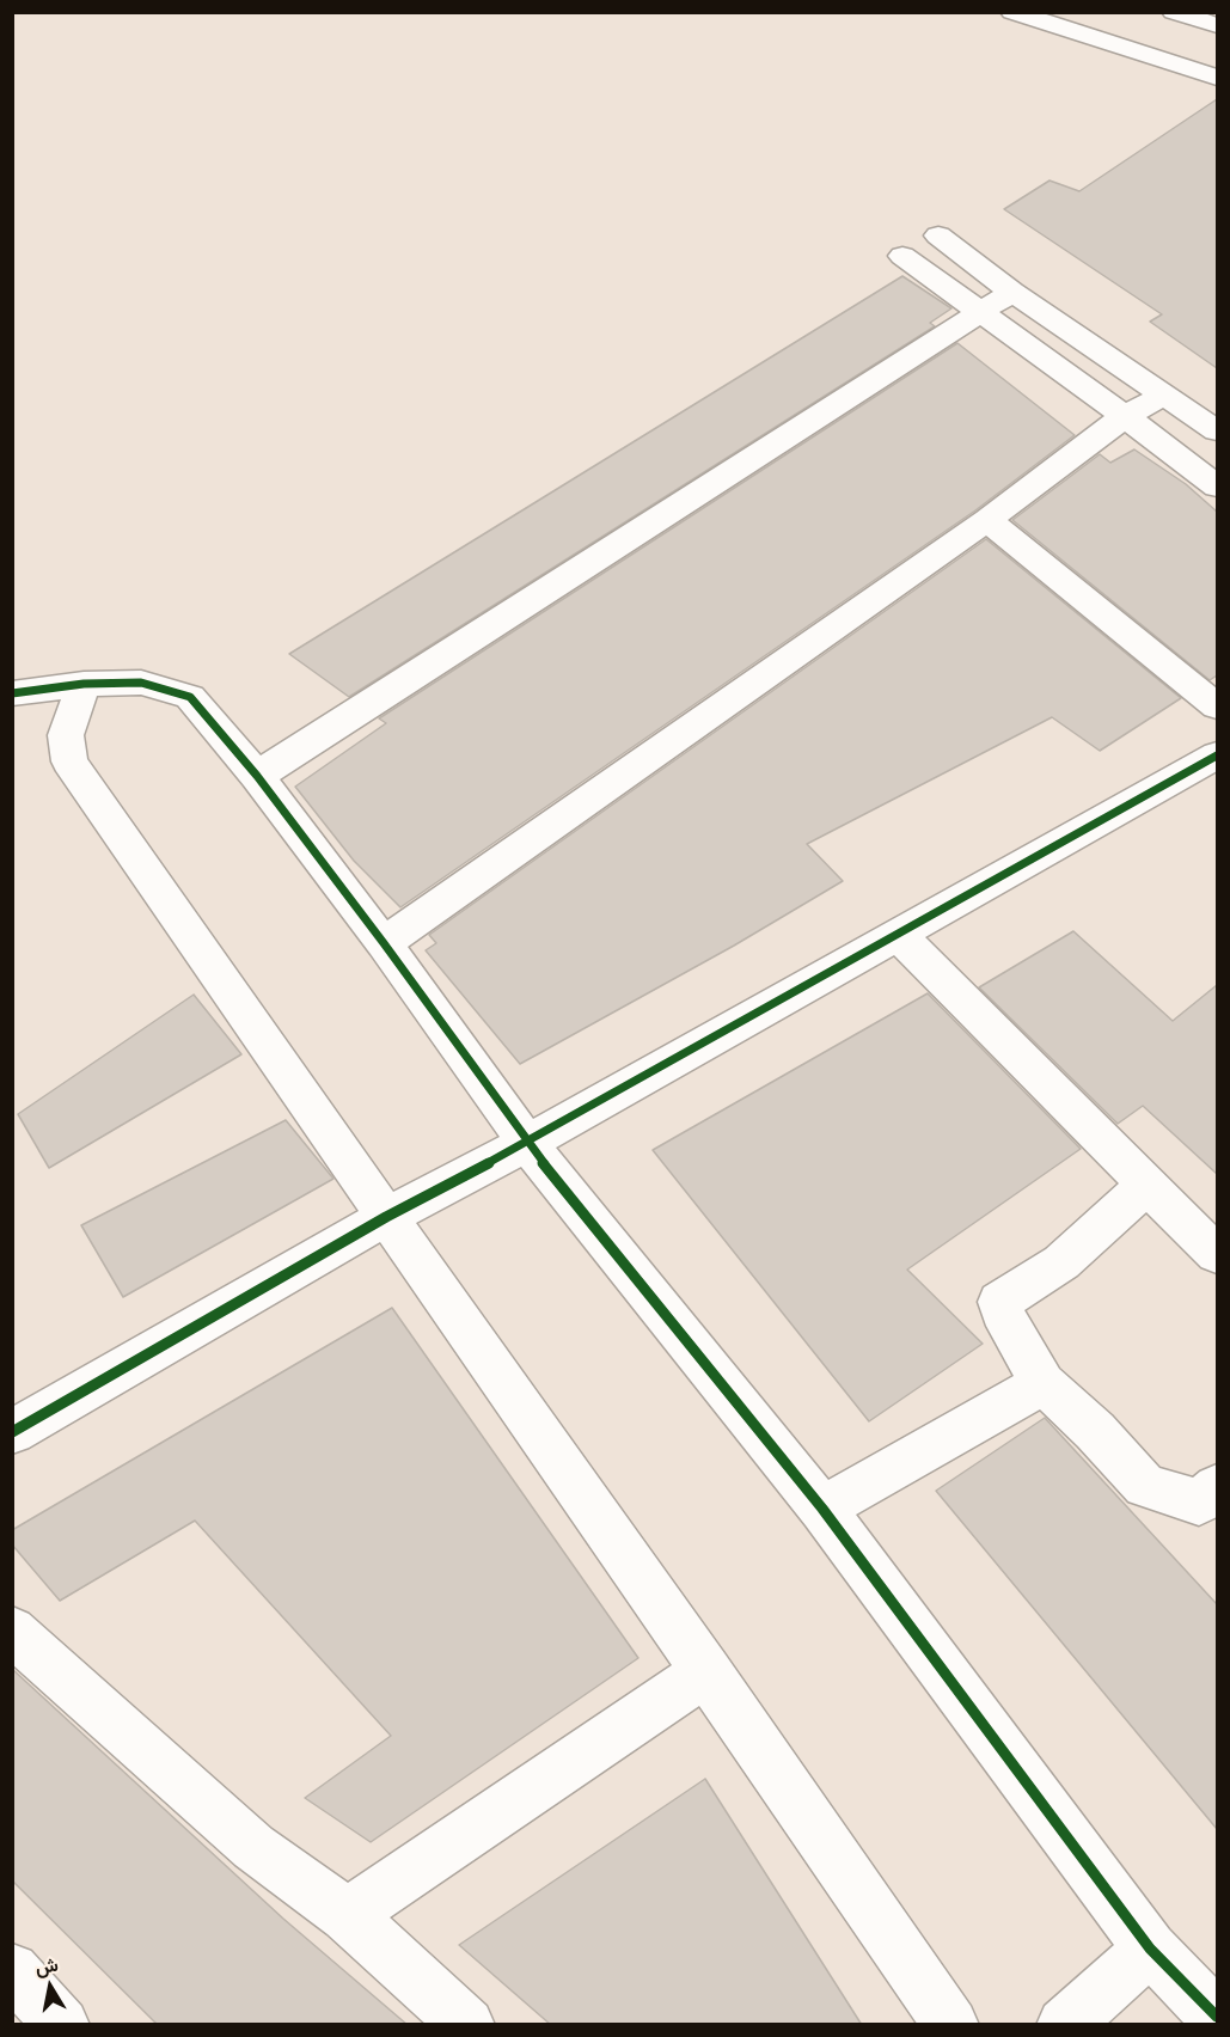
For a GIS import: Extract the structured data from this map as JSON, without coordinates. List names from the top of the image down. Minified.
{"north":"top"}
